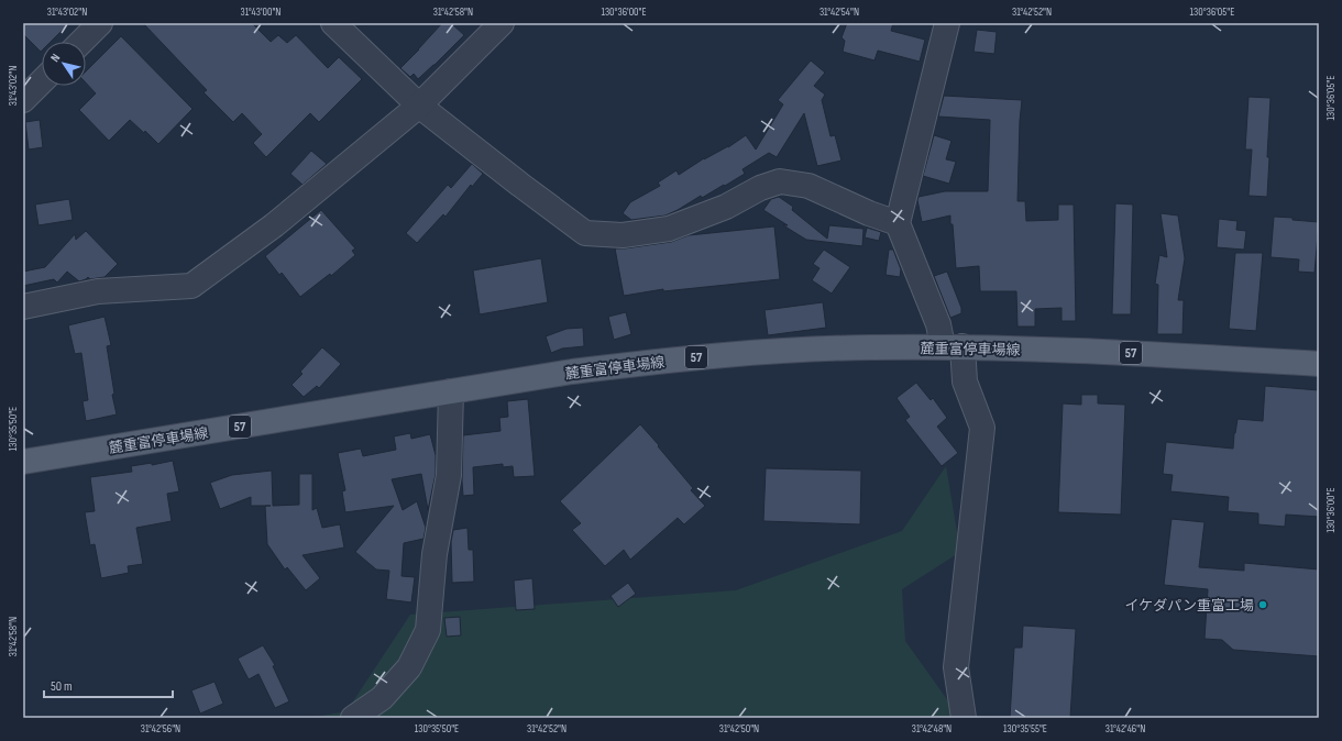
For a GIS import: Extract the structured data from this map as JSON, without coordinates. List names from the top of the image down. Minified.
{"streets":{"main road":["麓重富停車場線","57"]},"places":["イケダパン重富工場"],"scale_bar":"50 m","north":"top left","coordinates":["31°43'02\"N","31°43'00\"N","31°42'58\"N","130°36'00\"E","31°42'54\"N","31°42'52\"N","130°36'05\"E","130°35'50\"E","31°42'56\"N","31°42'50\"N","31°42'48\"N","130°35'55\"E","31°42'46\"N"]}
